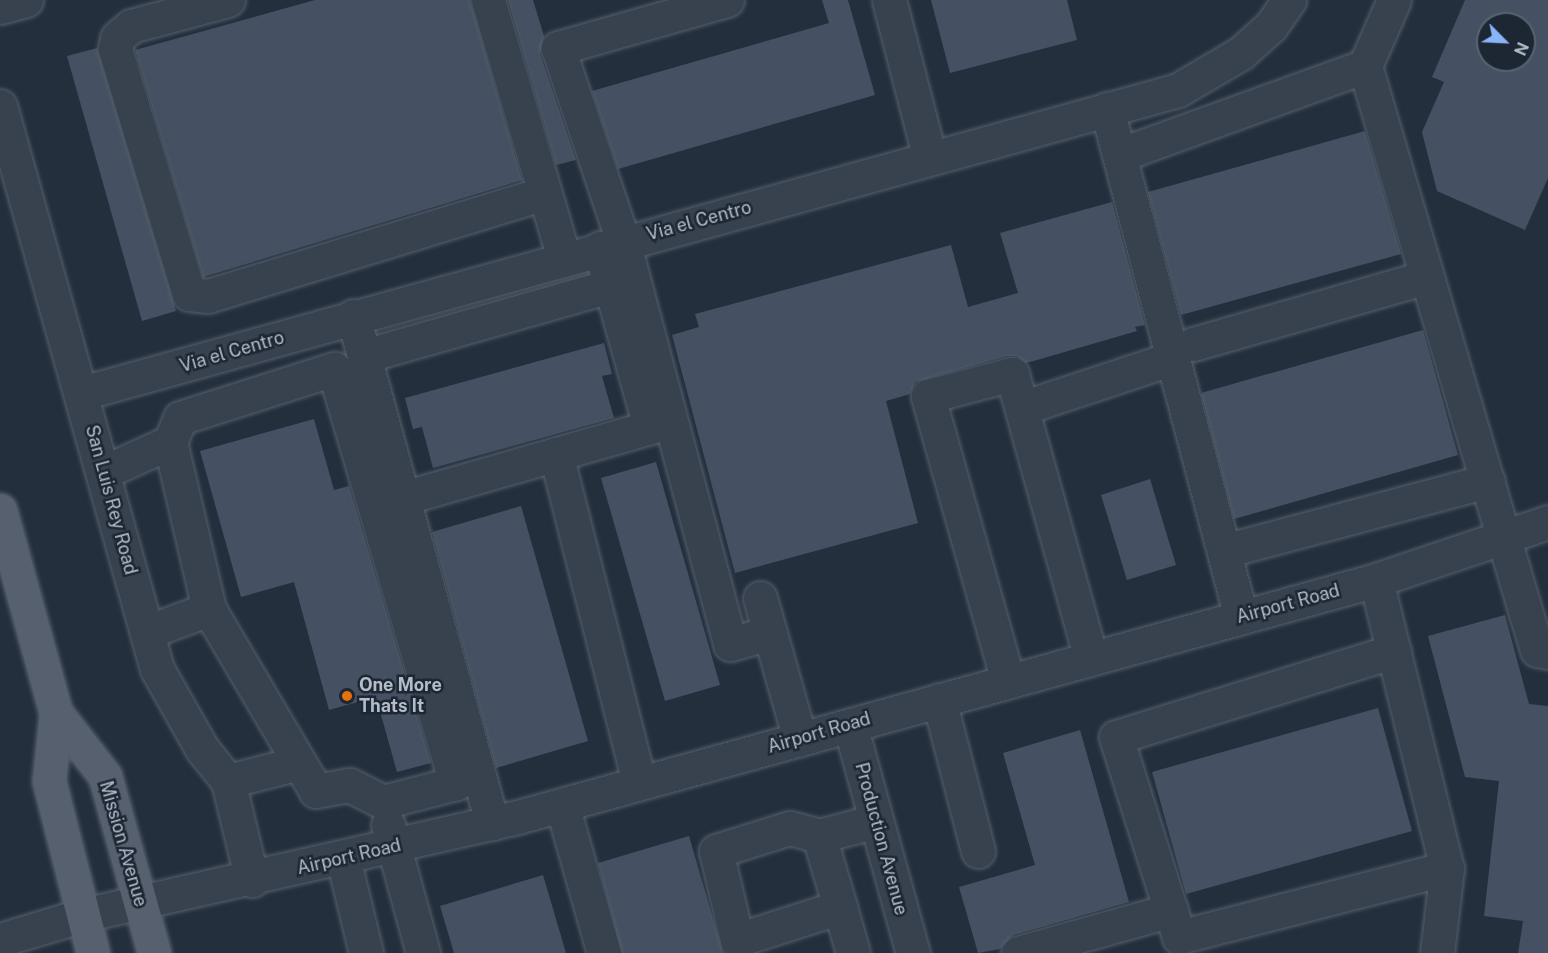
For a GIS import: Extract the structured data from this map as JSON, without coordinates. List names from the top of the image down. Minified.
{"streets":{"main road":["Mission Avenue"],"street":["Via el Centro","San Luis Rey Road","Airport Road","Production Avenue"]},"crossings":[["Via el Centro","San Luis Rey Road"],["San Luis Rey Road","Airport Road"],["Airport Road","Production Avenue"],["Airport Road","Mission Avenue"]],"places":["One More Thats It"],"north":"bottom right"}
